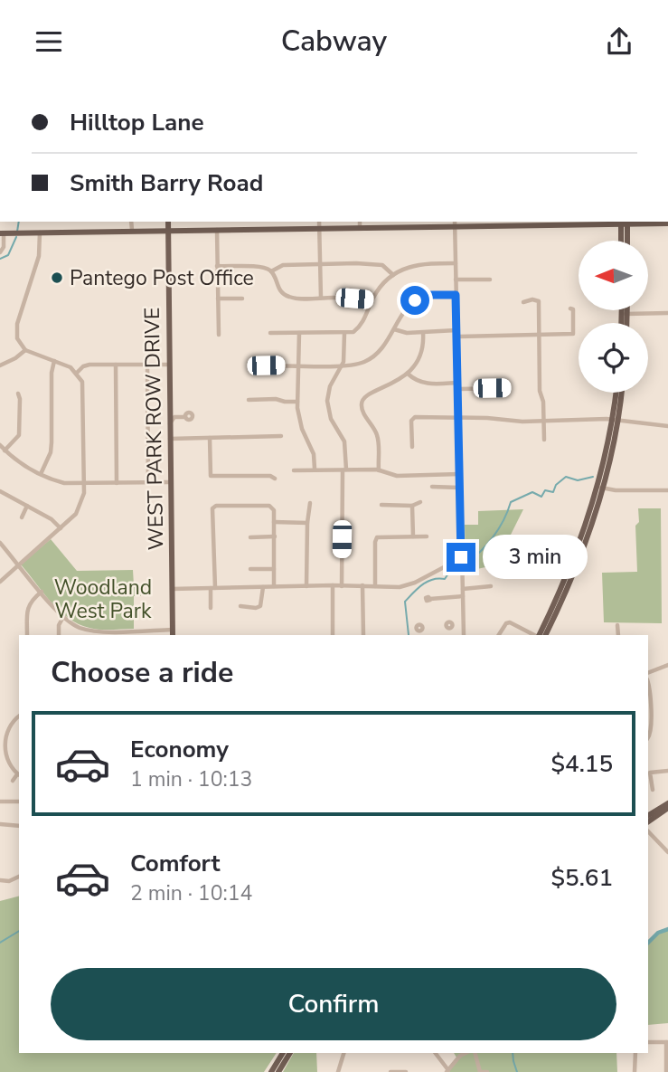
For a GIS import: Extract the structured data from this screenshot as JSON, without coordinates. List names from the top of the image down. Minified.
{"streets":{"main road":["WEST PARK ROW DRIVE"]},"parks":["Woodland West Park"],"places":["Pantego Post Office"],"north":"left","page":{"header":"Cabway","banner":["Hilltop Lane","Smith Barry Road"],"bubble":"3 min","heading":"Choose a ride","list":[{"name":"Economy","note":"1 min · 10:13","value":"$4.15"},{"name":"Comfort","note":"2 min · 10:14","value":"$5.61"}],"buttons":"Confirm"}}
